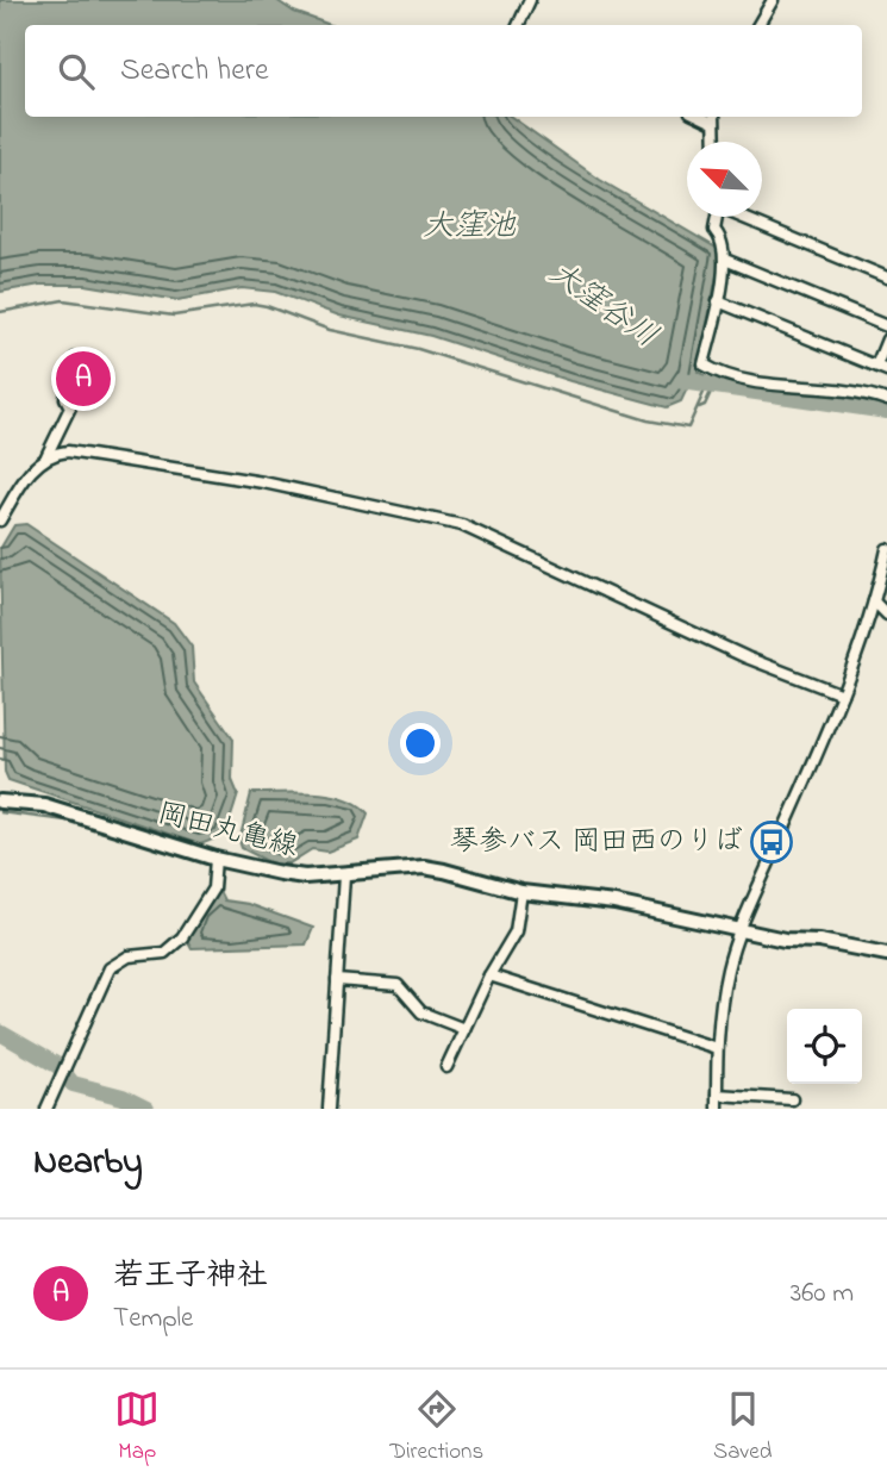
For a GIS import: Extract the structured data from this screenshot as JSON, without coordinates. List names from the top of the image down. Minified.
{"streets":{"main road":["岡田丸亀線"]},"water":["大窪池","大窪谷川"],"places":{"bus stop":["琴参バス 岡田西のりば"]},"north":"top left","page":{"search":"Search here","pins":"A","heading":"Nearby","list":[{"mark":"A","name":"若王子神社","note":"Temple","value":"360 m"}],"nav":["Map","Directions","Saved"]}}
